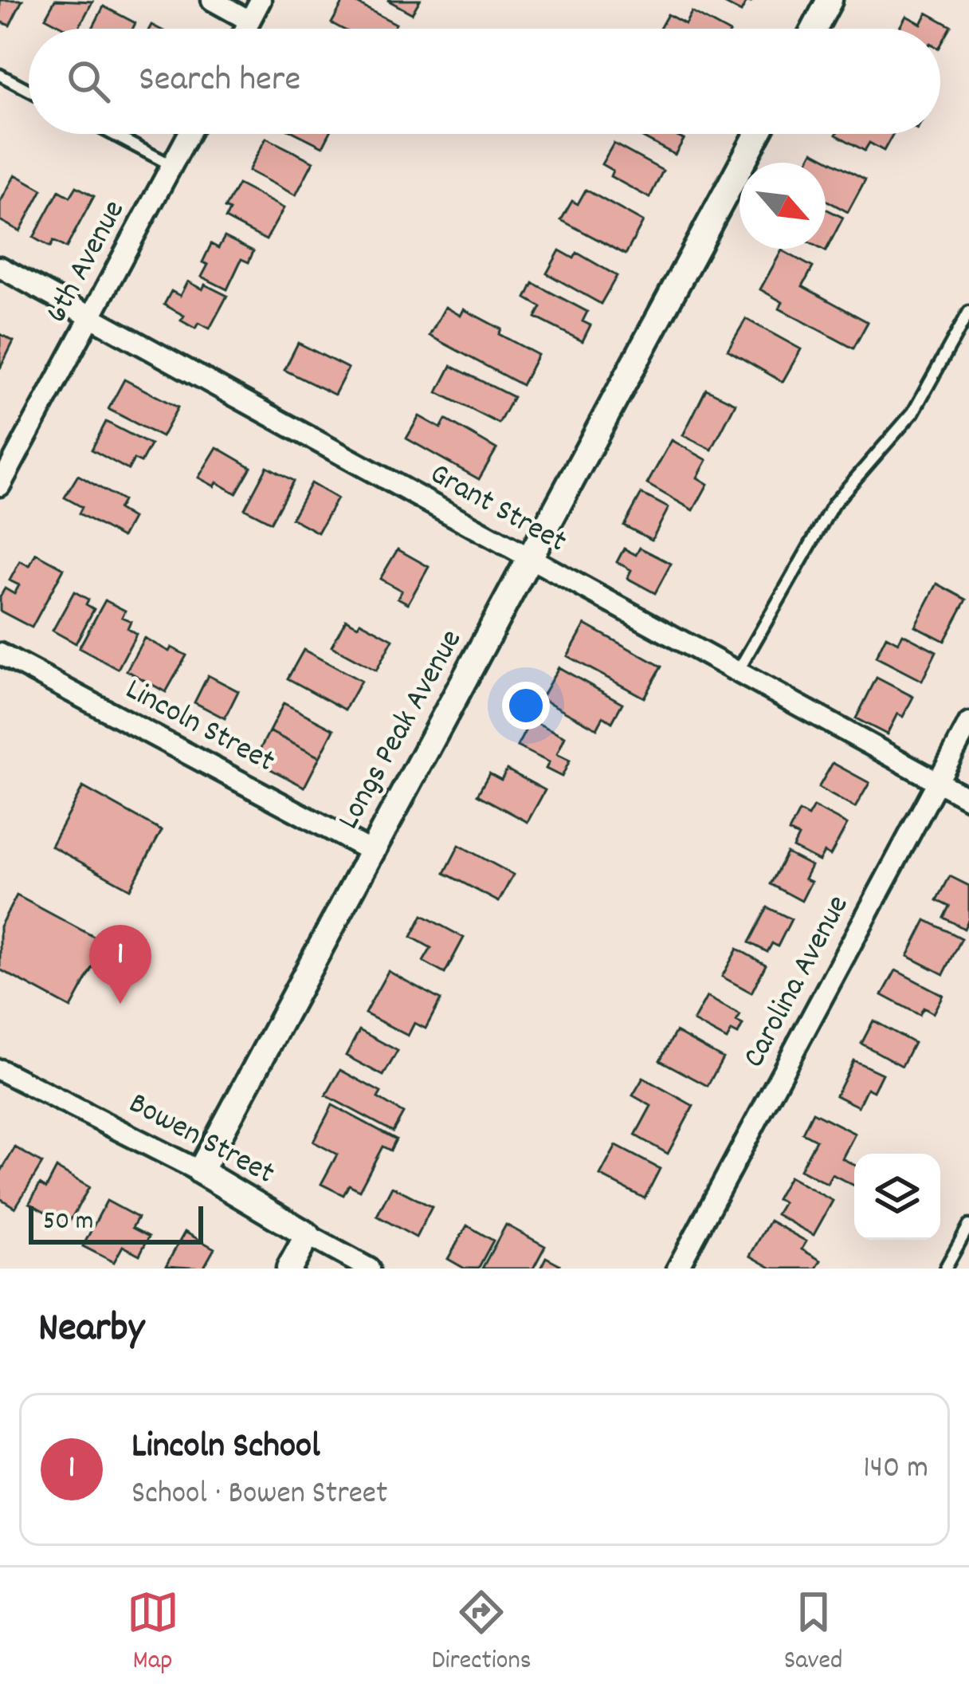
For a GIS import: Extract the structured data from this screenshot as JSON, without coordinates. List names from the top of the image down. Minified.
{"streets":{"street":["6th Avenue","Grant Street","Lincoln Street","Longs Peak Avenue","Carolina Avenue","Bowen Street"]},"crossings":[["6th Avenue","Grant Street"],["Grant Street","Longs Peak Avenue"],["Grant Street","Carolina Avenue"],["Lincoln Street","Longs Peak Avenue"],["Longs Peak Avenue","Bowen Street"]],"scale_bar":"50 m","north":"bottom right","page":{"search":"Search here","pins":"1","scale":"50 m","heading":"Nearby","list":[{"mark":"1","name":"Lincoln School","note":"School · Bowen Street","value":"140 m"}],"nav":["Map","Directions","Saved"]}}
